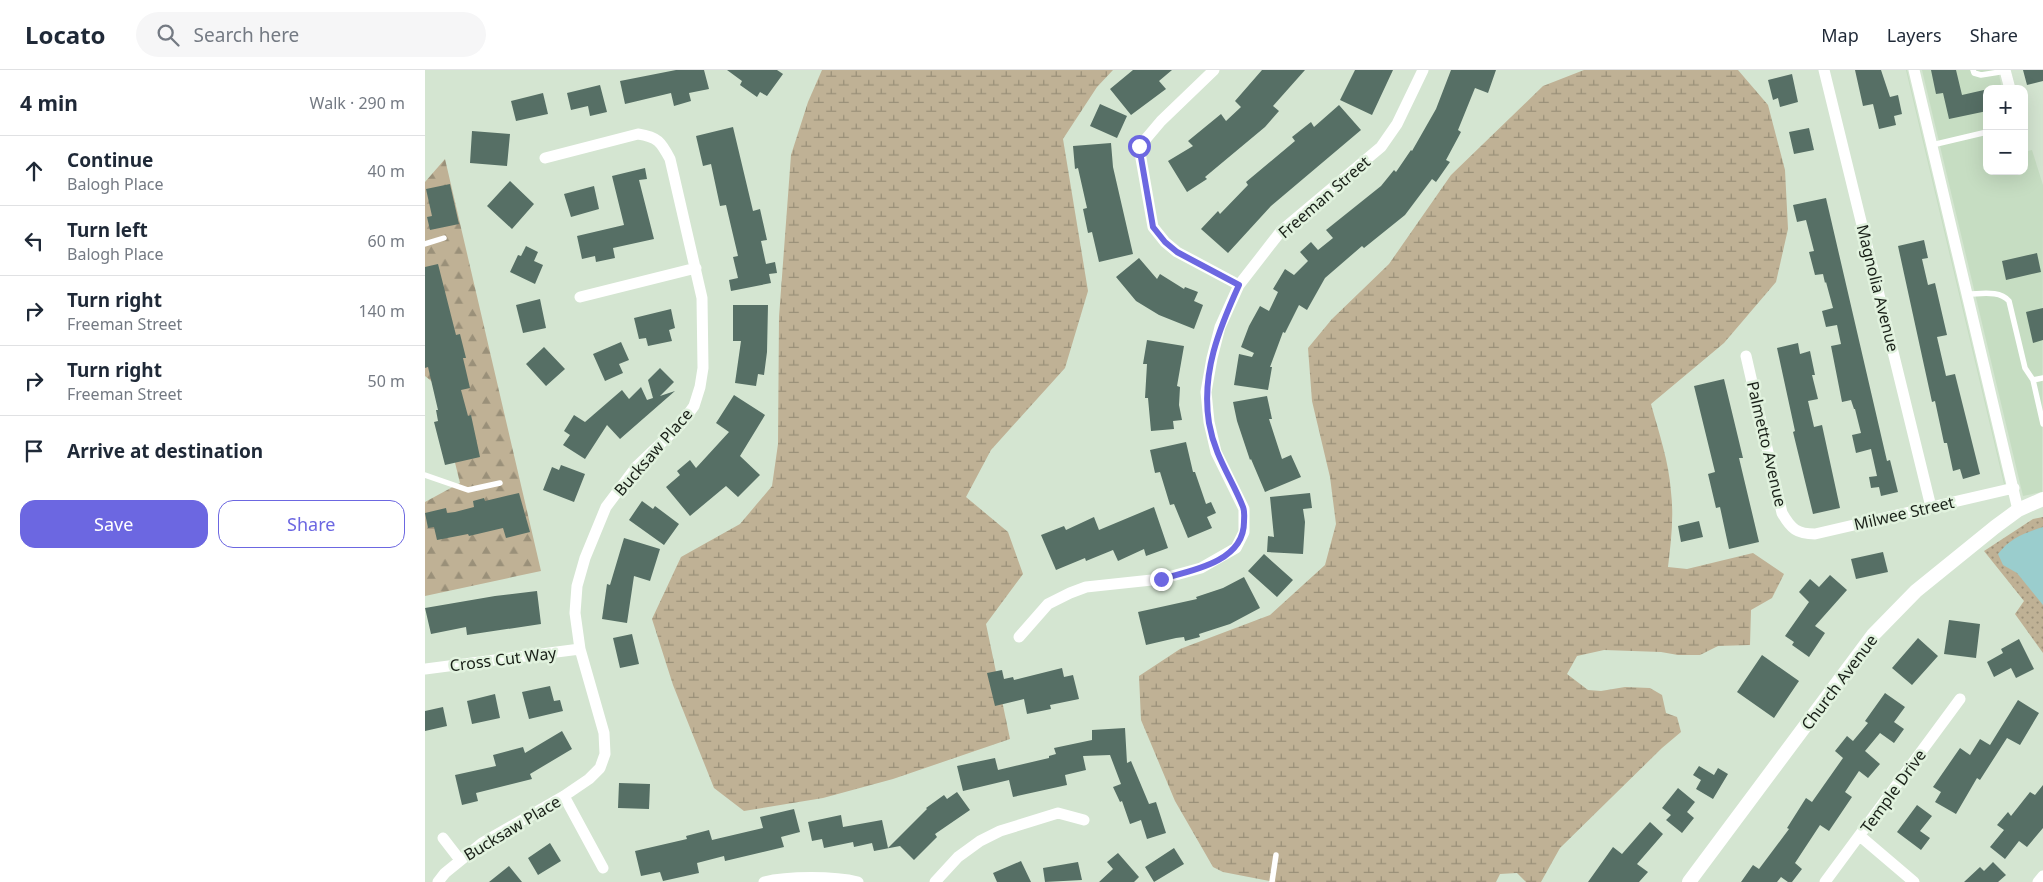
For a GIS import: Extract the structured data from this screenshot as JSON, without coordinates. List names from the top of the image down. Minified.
{"streets":{"street":["Freeman Street","Magnolia Avenue","Palmetto Avenue","Bucksaw Place","Milwee Street","Cross Cut Way","Church Avenue","Temple Drive"]},"crossings":[["Magnolia Avenue","Milwee Street"],["Palmetto Avenue","Milwee Street"],["Bucksaw Place","Cross Cut Way"]],"page":{"header":"Locato","search":"Search here","nav":["Map","Layers","Share"],"heading":["4 min","Walk · 290 m"],"map_buttons":["+","−"],"list":[["Continue","Balogh Place","40 m"],["Turn left","Balogh Place","60 m"],["Turn right","Freeman Street","140 m"],["Turn right","Freeman Street","50 m"],"Arrive at destination"],"buttons":["Save","Share"]}}
